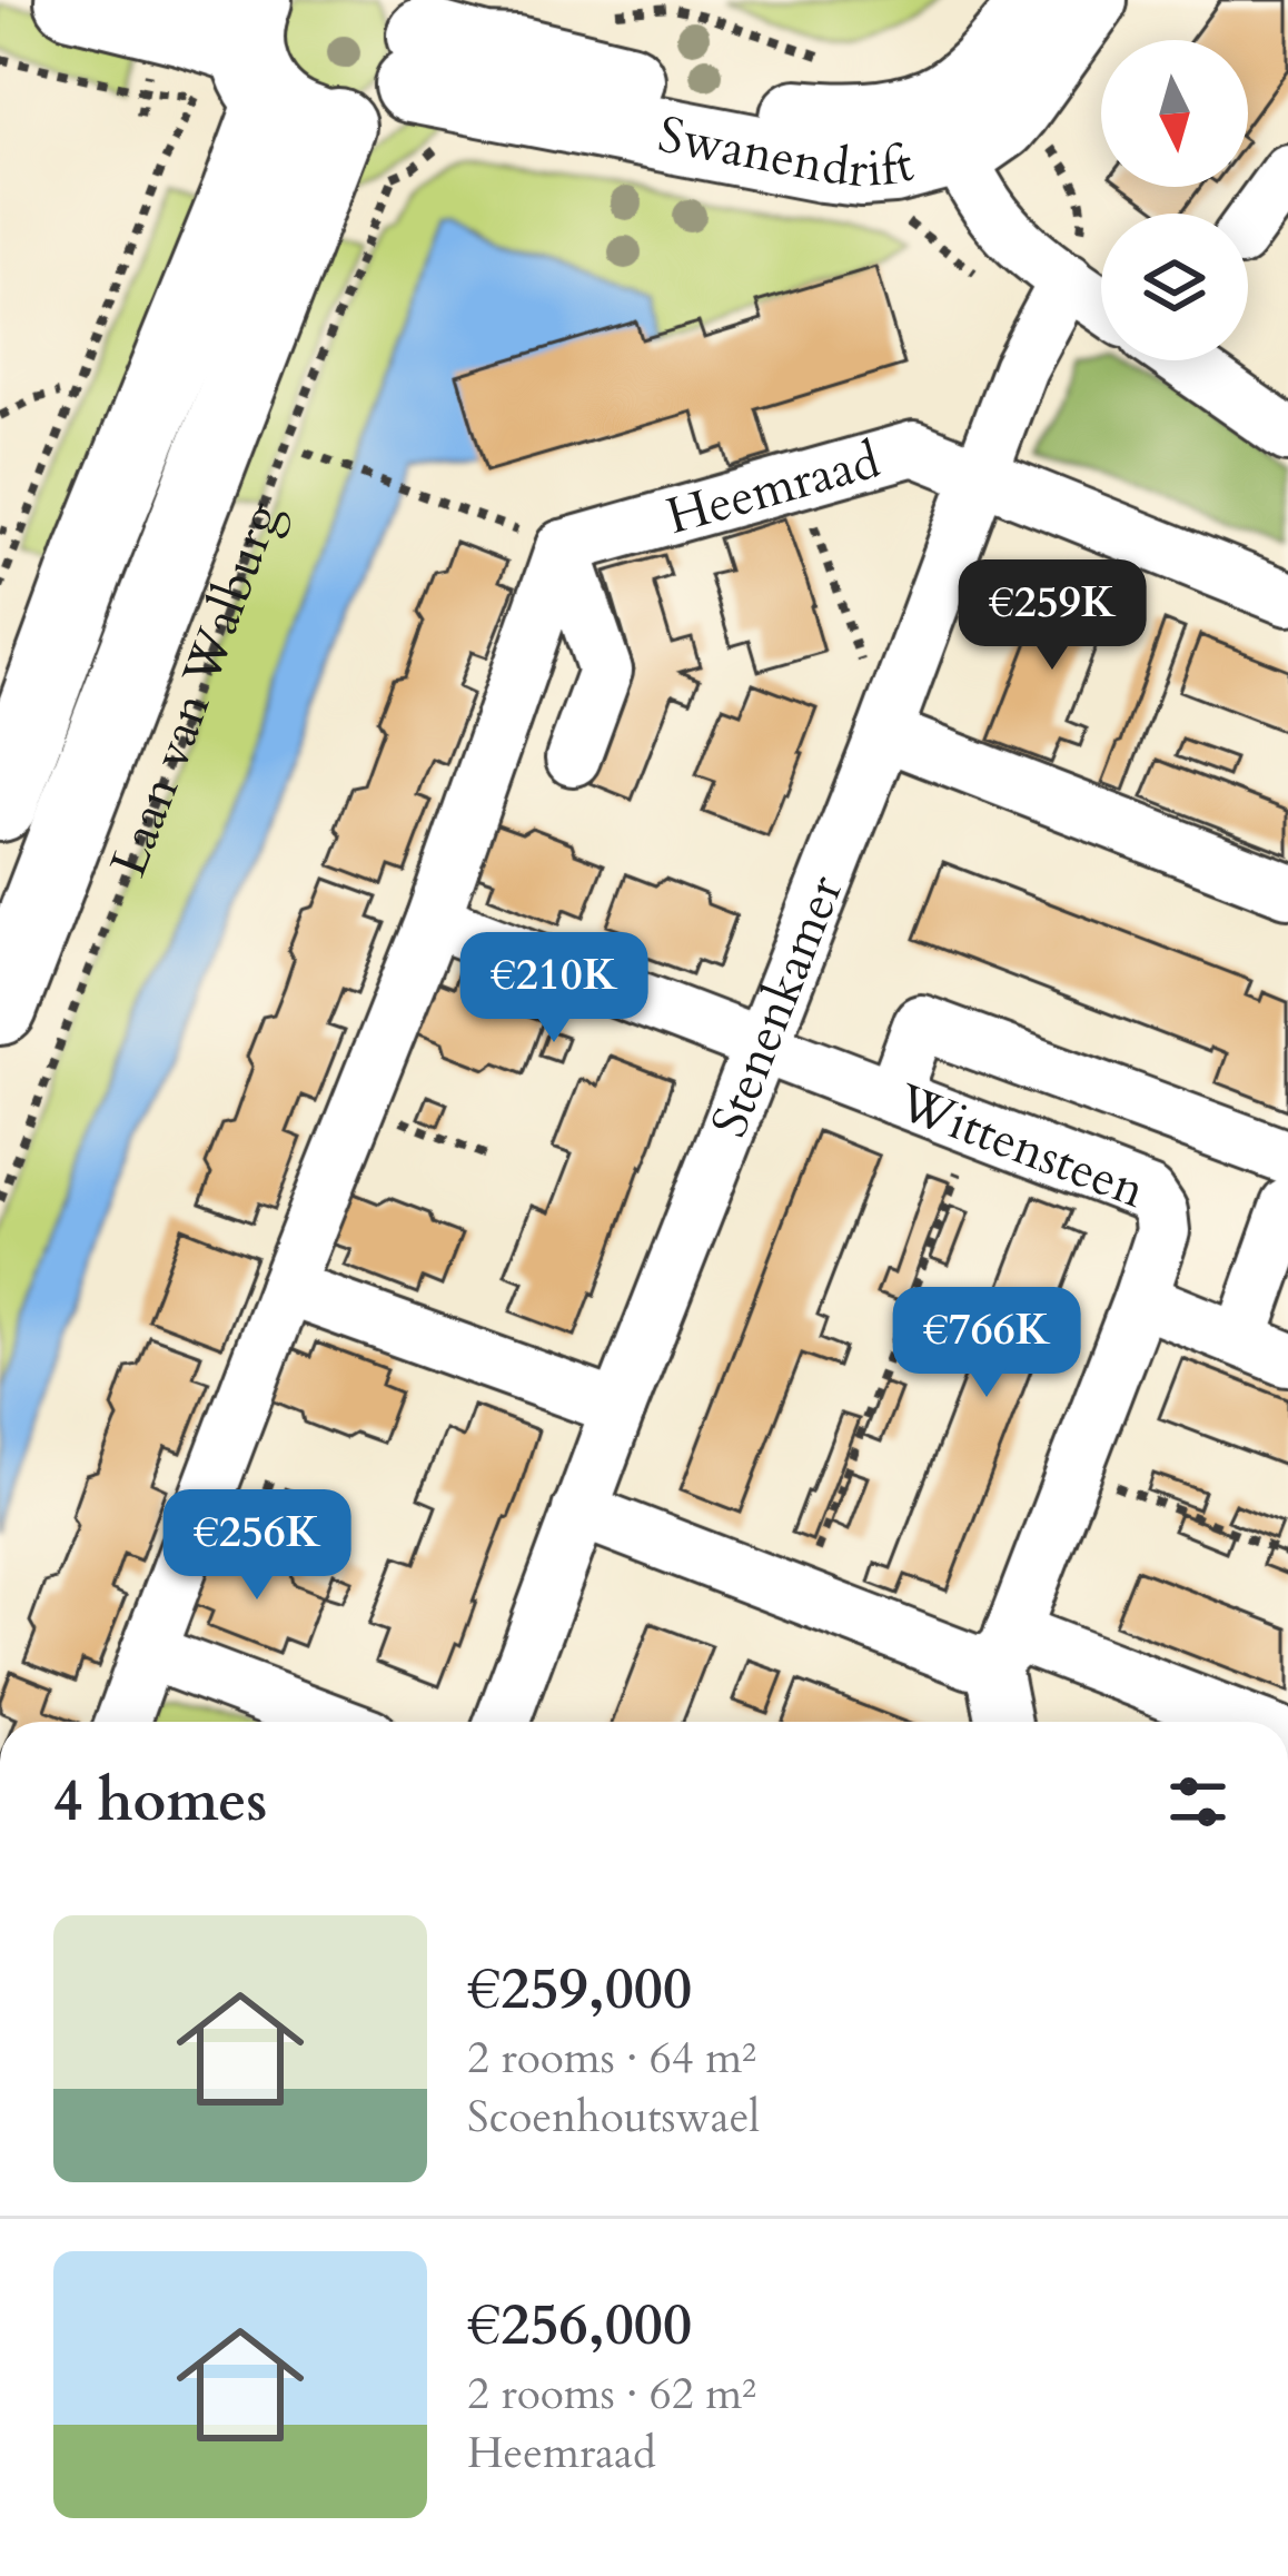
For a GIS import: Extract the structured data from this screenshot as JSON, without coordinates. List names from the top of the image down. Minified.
{"streets":{"main road":["Swanendrift","Laan van Walburg"],"street":["Heemraad","Stenenkamer","Wittensteen"]},"crossings":[["Heemraad","Stenenkamer"],["Stenenkamer","Wittensteen"]],"north":"bottom","page":{"price":["€259K","€210K","€766K","€256K"],"heading":"4 homes","list":[{"name":"€259,000","note":"2 rooms · 64 m² · Scoenhoutswael"},{"name":"€256,000","note":"2 rooms · 62 m² · Heemraad"}]}}
